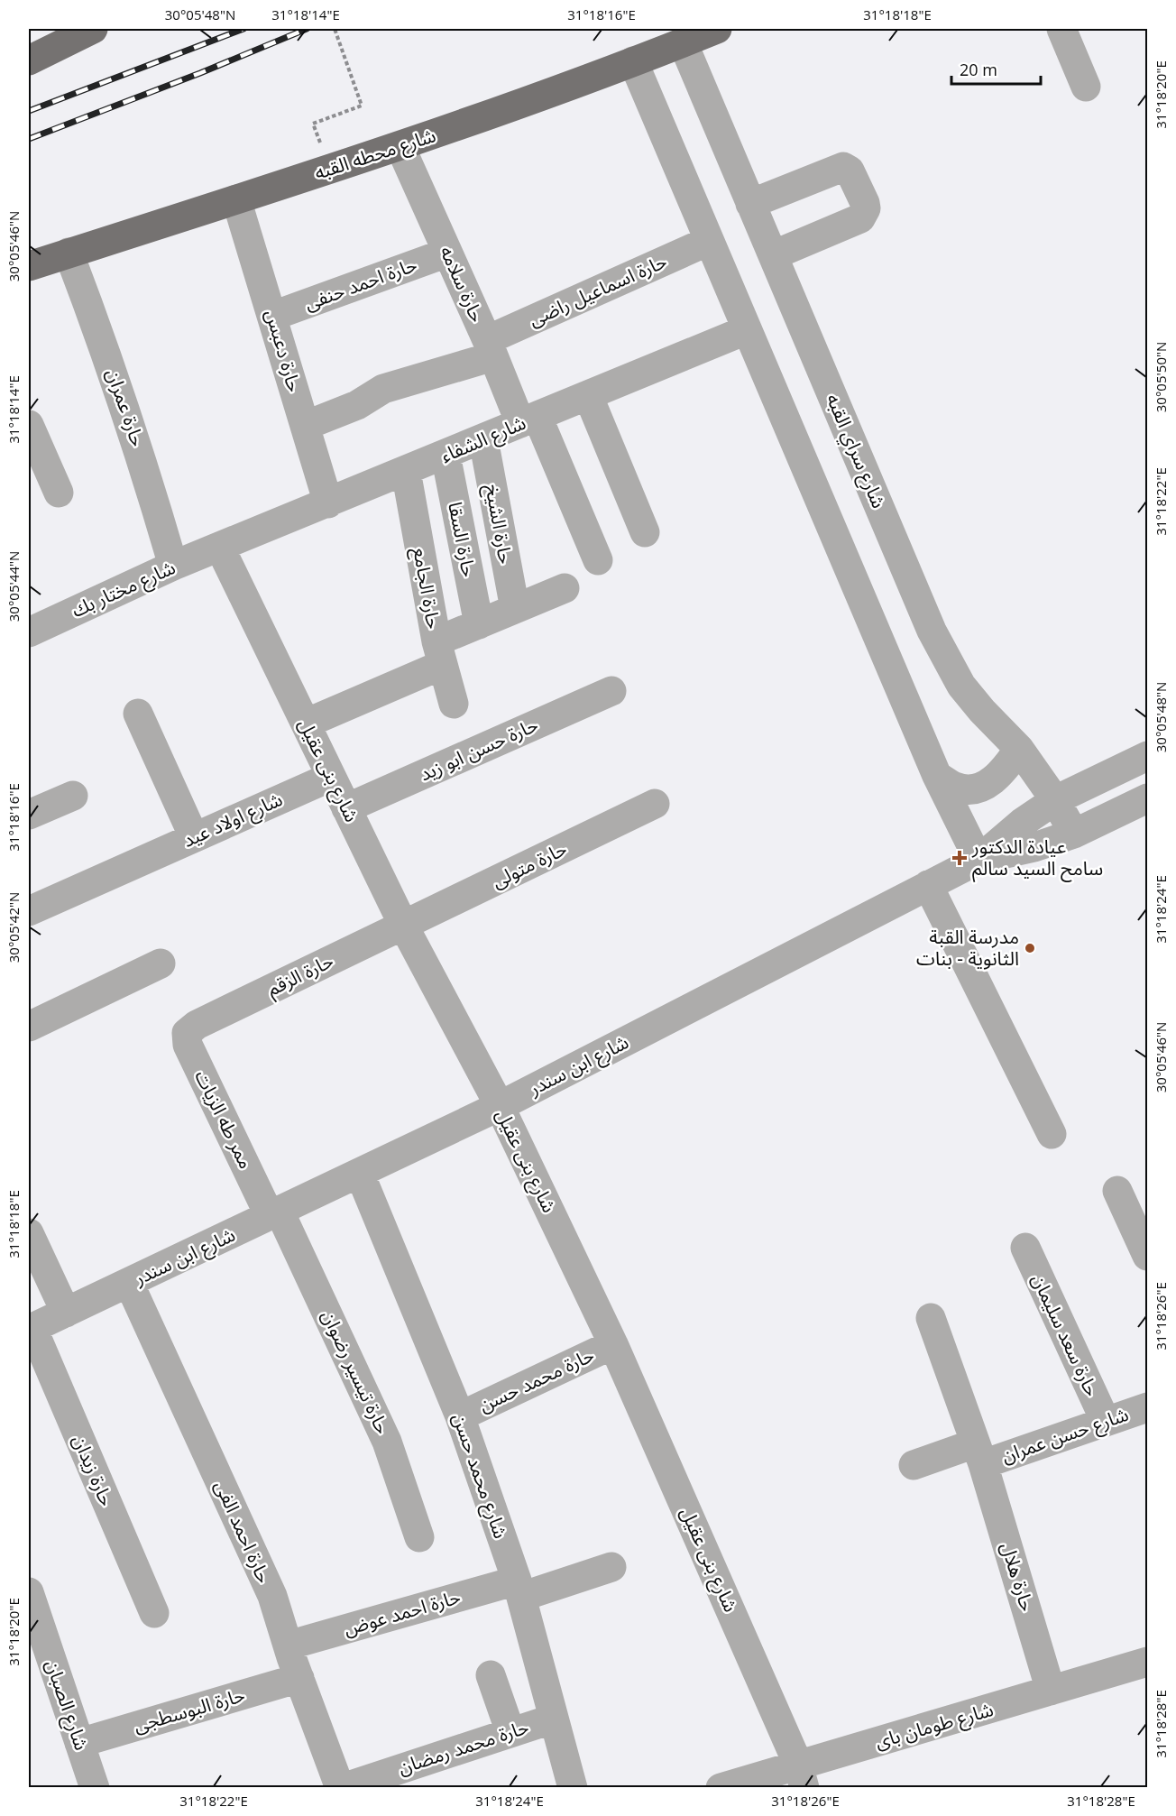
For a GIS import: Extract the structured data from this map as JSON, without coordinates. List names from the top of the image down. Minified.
{"streets":{"main road":["شارع محطه القبه"],"street":["حارة احمد حنفى","حارة سلامه","حارة اسماعيل راضى","حارة دعبس","حارة عمران","شارع الشفاء","شارع سراي القبه","حارة الشيخ","حارة السقا","حارة الجامع","شارع مختار بك","حارة حسن ابو زيد","شارع بنى عقيل","شارع اولاد عيد","حارة متولى","حارة الزقم","شارع ابن سندر","ممر طه الزيات","حارة سعد سليمان","حارة تيسير رضوان","حارة محمد حسن","شارع حسن عمران","حارة زيدان","شارع محمد حسن","حارة احمد الفى","حارة هلال","حارة احمد عوض","شارع الصبان","حارة البوسطجى","شارع طومان باى","حارة محمد رمضان"]},"crossings":[["شارع محطه القبه","حارة سلامه"],["شارع محطه القبه","حارة دعبس"],["شارع محطه القبه","حارة عمران"],["شارع محطه القبه","شارع سراي القبه"],["حارة احمد حنفى","حارة سلامه"],["حارة احمد حنفى","حارة دعبس"],["حارة سلامه","حارة اسماعيل راضى"],["حارة سلامه","شارع الشفاء"],["حارة اسماعيل راضى","حارة دعبس"],["حارة دعبس","شارع الشفاء"],["حارة عمران","شارع مختار بك"],["شارع الشفاء","حارة الشيخ"],["شارع الشفاء","حارة السقا"],["شارع الشفاء","حارة الجامع"],["شارع الشفاء","شارع مختار بك"],["شارع الشفاء","شارع بنى عقيل"],["شارع سراي القبه","شارع ابن سندر"],["شارع مختار بك","شارع بنى عقيل"],["حارة حسن ابو زيد","شارع بنى عقيل"],["شارع بنى عقيل","شارع اولاد عيد"],["شارع بنى عقيل","حارة متولى"],["شارع بنى عقيل","حارة الزقم"],["شارع بنى عقيل","شارع ابن سندر"],["شارع بنى عقيل","حارة محمد حسن"],["شارع بنى عقيل","شارع طومان باى"],["حارة متولى","حارة الزقم"],["حارة الزقم","ممر طه الزيات"],["شارع ابن سندر","ممر طه الزيات"],["شارع ابن سندر","حارة تيسير رضوان"],["شارع ابن سندر","حارة زيدان"],["شارع ابن سندر","شارع محمد حسن"],["شارع ابن سندر","حارة احمد الفى"],["ممر طه الزيات","حارة تيسير رضوان"],["حارة سعد سليمان","شارع حسن عمران"],["حارة محمد حسن","شارع محمد حسن"],["شارع حسن عمران","حارة هلال"],["شارع محمد حسن","حارة احمد عوض"],["شارع محمد حسن","حارة محمد رمضان"],["حارة احمد الفى","حارة احمد عوض"],["حارة احمد الفى","حارة البوسطجى"],["حارة احمد الفى","حارة محمد رمضان"],["حارة هلال","شارع طومان باى"],["شارع الصبان","حارة البوسطجى"]],"places":{"health":["عيادة الدكتور سامح السيد سالم"],"other":["مدرسة القبة الثانوية - بنات"]},"scale_bar":"20 m","coordinates":["30°05'48\"N","31°18'14\"E","31°18'16\"E","31°18'18\"E","31°18'20\"E","30°05'46\"N","30°05'50\"N","31°18'22\"E","30°05'44\"N","31°18'24\"E","30°05'42\"N","31°18'26\"E","31°18'28\"E"]}
